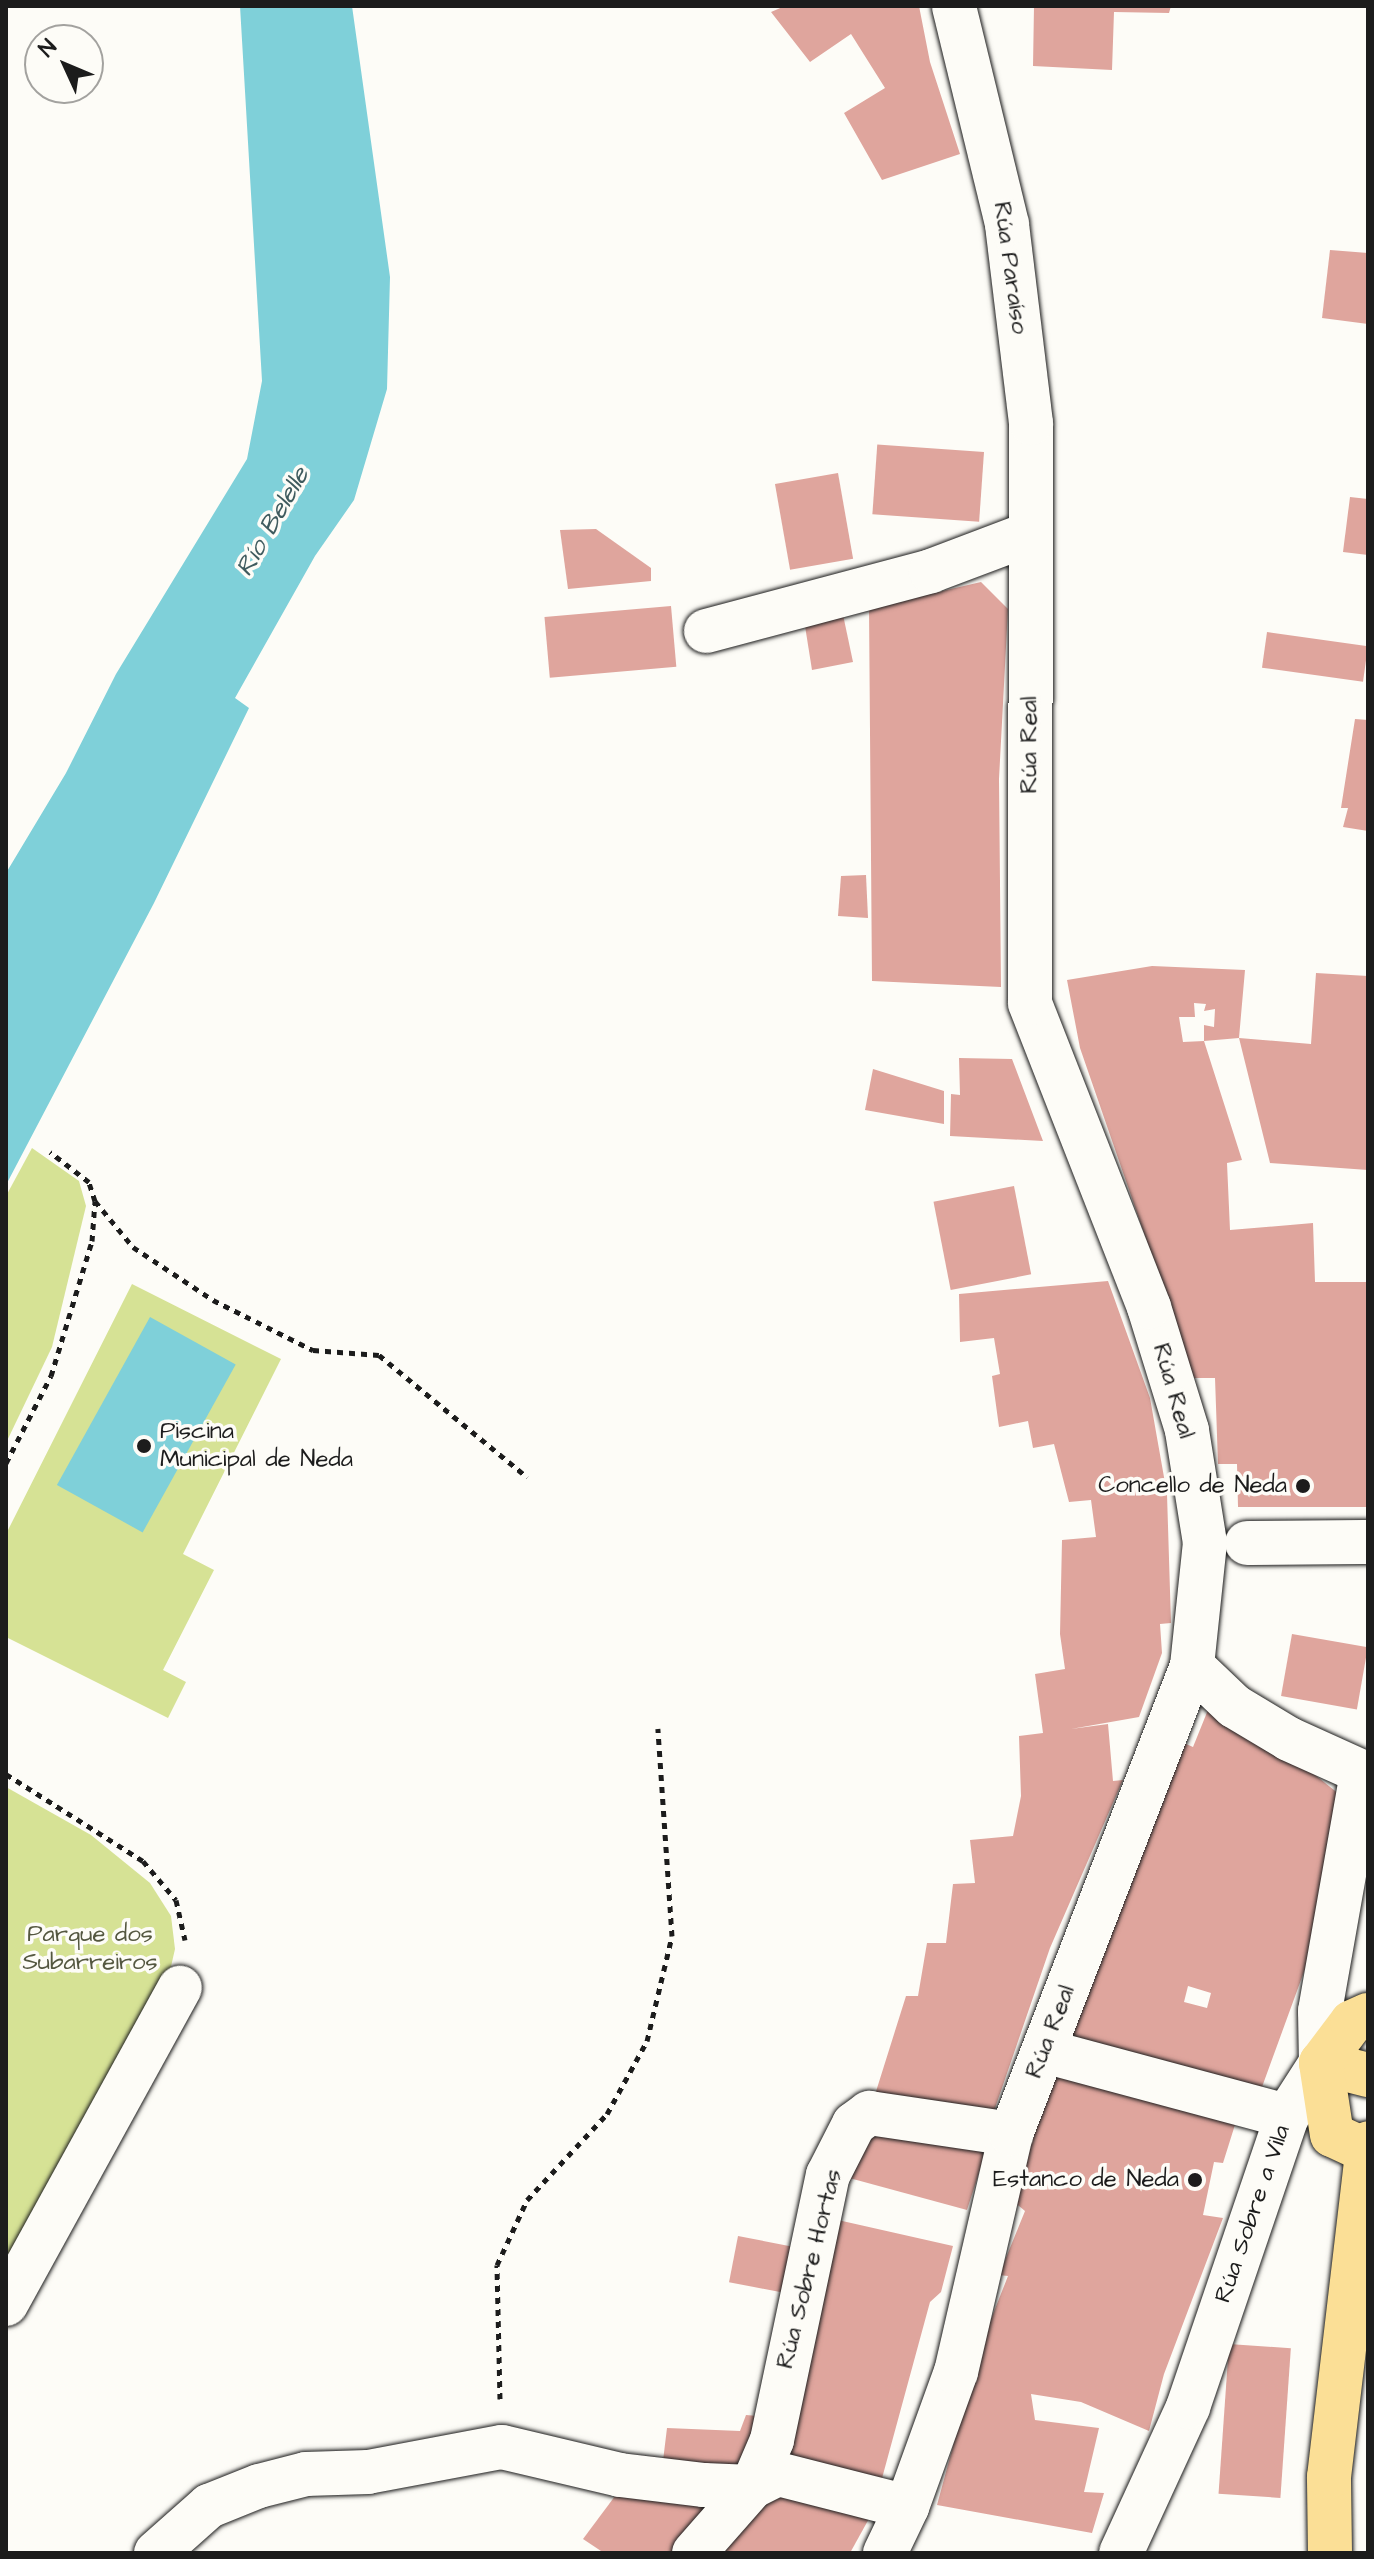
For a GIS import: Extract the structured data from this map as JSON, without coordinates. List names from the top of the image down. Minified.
{"streets":{"street":["Rúa Paraíso","Rúa Real","Rúa Sobre a Vila","Rúa Sobre Hortas"]},"crossings":[["Rúa Paraíso","Rúa Real"],["Rúa Real","Rúa Sobre Hortas"]],"water":["Río Belelle"],"parks":["Parque dos Subarreiros"],"places":["Piscina Municipal de Neda","Concello de Neda","Estanco de Neda"],"north":"top left"}
